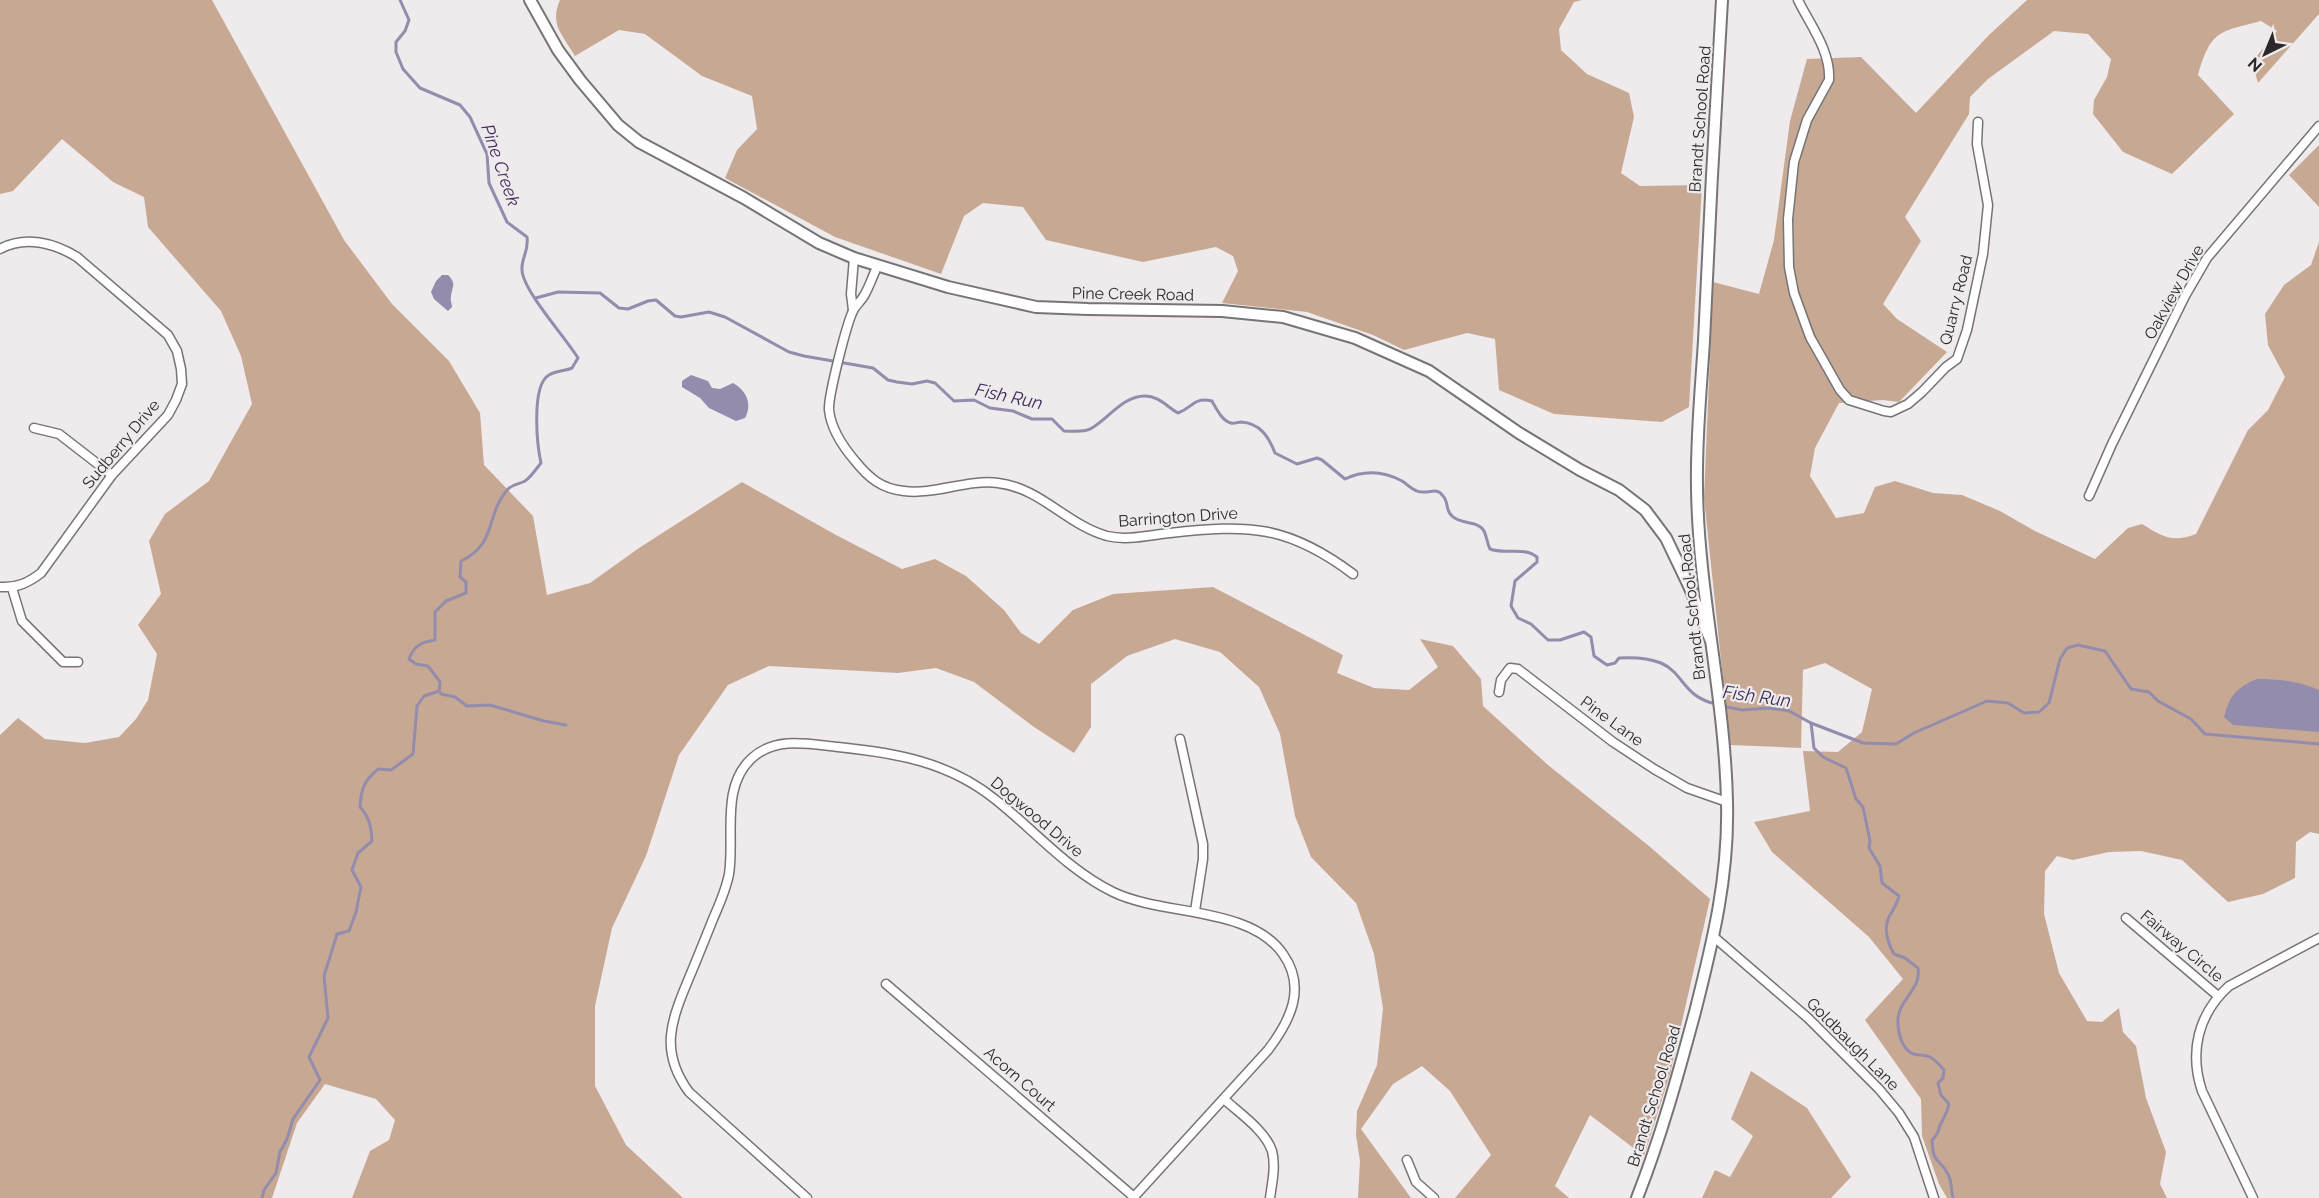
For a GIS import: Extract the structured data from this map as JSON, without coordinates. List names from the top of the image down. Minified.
{"streets":{"street":["Brandt School Road","Oakview Drive","Pine Creek Road","Quarry Road","Sudberry Drive","Barrington Drive","Pine Lane","Dogwood Drive","Fairway Circle","Goldbaugh Lane","Acorn Court"]},"crossings":[["Brandt School Road","Pine Creek Road"],["Brandt School Road","Pine Lane"],["Brandt School Road","Goldbaugh Lane"],["Pine Creek Road","Barrington Drive"],["Dogwood Drive","Acorn Court"]],"water":["Pine Creek","Fish Run"],"north":"bottom left"}
